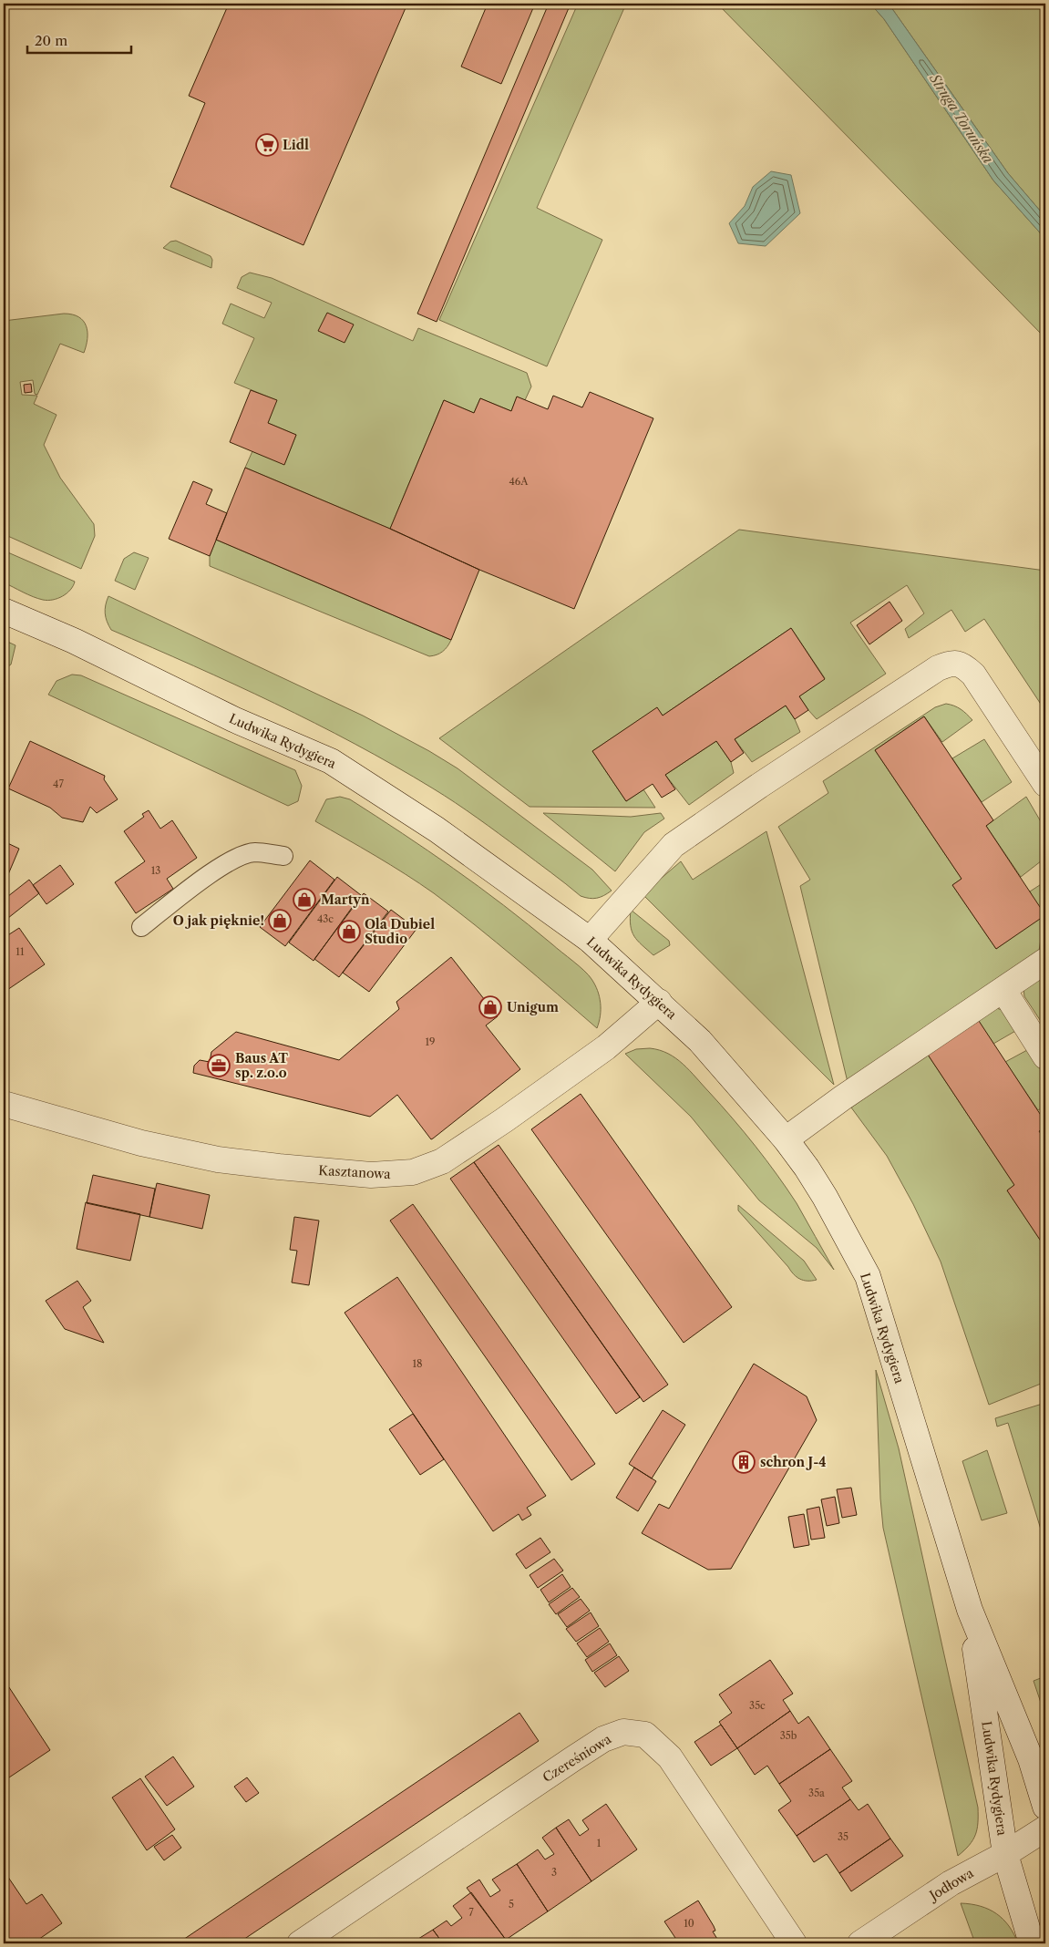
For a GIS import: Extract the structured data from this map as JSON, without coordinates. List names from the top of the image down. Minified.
{"streets":{"street":["Ludwika Rydygiera","Kasztanowa","Czereśniowa","Jodłowa"]},"crossings":[["Ludwika Rydygiera","Kasztanowa"],["Ludwika Rydygiera","Jodłowa"]],"water":["Struga Toruńska"],"places":{"supermarket":["Lidl"],"shop":["Martyn","O jak pięknie!","Ola Dubiel Studio","Unigum"],"office":["Baus AT sp. z.o.o"],"building":["schron J-4"]},"house_numbers":["46A","47","13","43c","11","19","18","35c","35b","35a","35","1","3","5","7","10"],"scale_bar":"20 m"}
